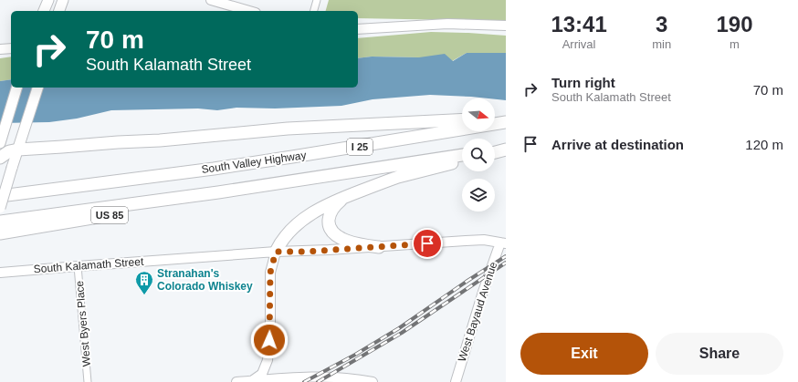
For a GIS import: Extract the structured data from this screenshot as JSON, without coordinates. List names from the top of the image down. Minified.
{"streets":{"highway":["I 25","South Valley Highway","US 85"],"main road":["South Kalamath Street","West Bayaud Avenue"],"street":["West Byers Place"]},"crossings":[["I 25","US 85"],["South Kalamath Street","West Bayaud Avenue"],["South Kalamath Street","West Byers Place"]],"places":{"building":["Stranahan's Colorado Whiskey"]},"north":"right","page":{"eta":["13:41","Arrival","3","min","190","m"],"turn":["70 m","South Kalamath Street"],"list":[{"name":"Turn right","note":"South Kalamath Street","value":"70 m"},{"name":"Arrive at destination","value":"120 m"}],"buttons":["Exit","Share"]}}
